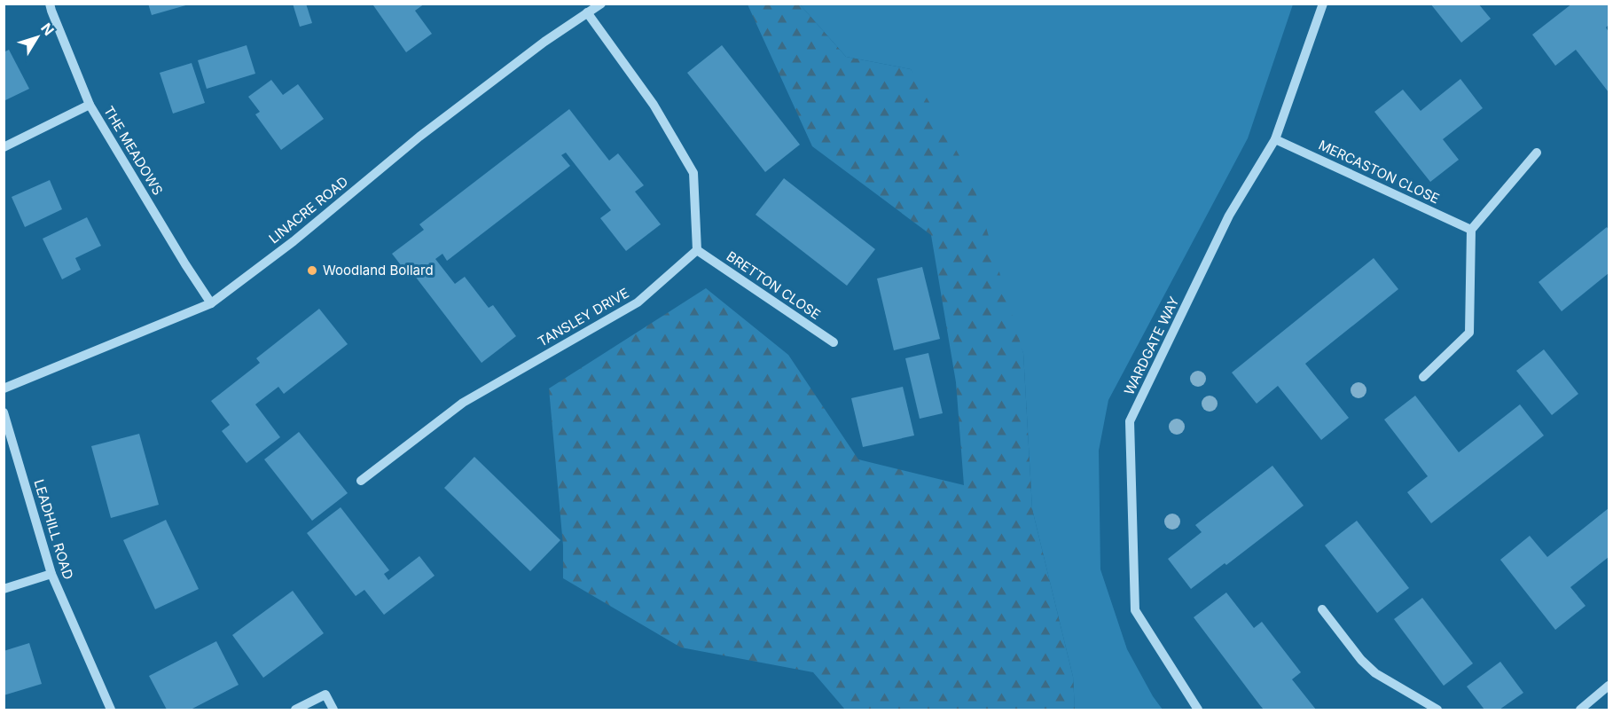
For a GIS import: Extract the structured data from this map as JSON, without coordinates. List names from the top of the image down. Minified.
{"streets":{"street":["THE MEADOWS","MERCASTON CLOSE","LINACRE ROAD","BRETTON CLOSE","TANSLEY DRIVE","WARDGATE WAY","LEADHILL ROAD"]},"crossings":[["THE MEADOWS","LINACRE ROAD"],["MERCASTON CLOSE","WARDGATE WAY"],["BRETTON CLOSE","TANSLEY DRIVE"]],"places":["Woodland Bollard"],"north":"top right"}
